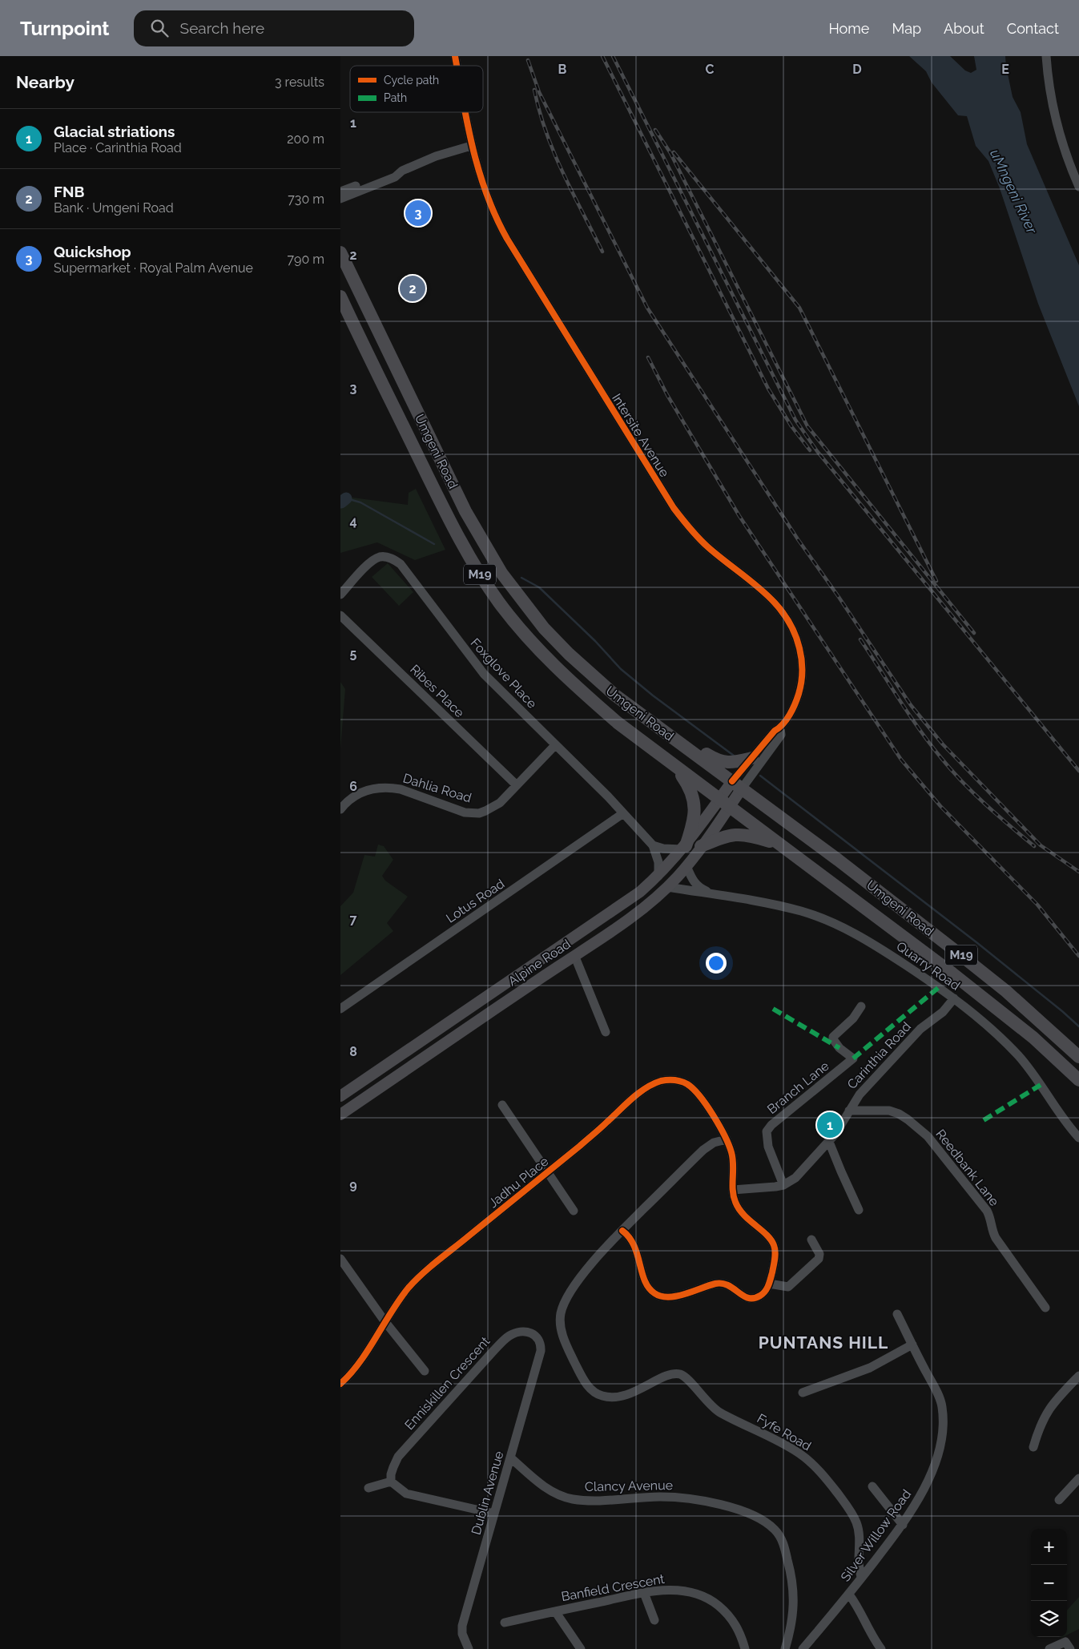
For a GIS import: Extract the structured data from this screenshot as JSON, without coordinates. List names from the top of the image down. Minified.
{"streets":{"highway":["Umgeni Road","M19"],"main road":["Alpine Road"],"street":["Intersite Avenue","Foxglove Place","Ribes Place","Dahlia Road","Lotus Road","Quarry Road","Carinthia Road","Branch Lane","Reedbank Lane","Jadhu Place","Enniskillen Crescent","Fyfe Road","Clancy Avenue","Dublin Avenue","Silver Willow Road","Banfield Crescent"]},"crossings":[["Intersite Avenue","Umgeni Road"],["Umgeni Road","Alpine Road"],["Foxglove Place","Dahlia Road"],["Foxglove Place","Lotus Road"],["Foxglove Place","Alpine Road"],["Ribes Place","Dahlia Road"],["Alpine Road","Quarry Road"],["Quarry Road","Carinthia Road"],["Carinthia Road","Branch Lane"],["Carinthia Road","Reedbank Lane"],["Carinthia Road","Jadhu Place"],["Enniskillen Crescent","Dublin Avenue"],["Fyfe Road","Silver Willow Road"],["Clancy Avenue","Dublin Avenue"]],"districts":["PUNTANS HILL"],"water":["uMngeni River"],"legend":["Cycle path","Path"],"page":{"header":"Turnpoint","search":"Search here","nav":["Home","Map","About","Contact"],"heading":["Nearby","3 results"],"list":[{"mark":"1","name":"Glacial striations","note":"Place · Carinthia Road","value":"200 m"},{"mark":"2","name":"FNB","note":"Bank · Umgeni Road","value":"730 m"},{"mark":"3","name":"Quickshop","note":"Supermarket · Royal Palm Avenue","value":"790 m"}],"pins":["3","2","1"],"map_buttons":["+","−"]},"grid":{"columns":["B","C","D","E"],"rows":["1","2","3","4","5","6","7","8","9"]}}
